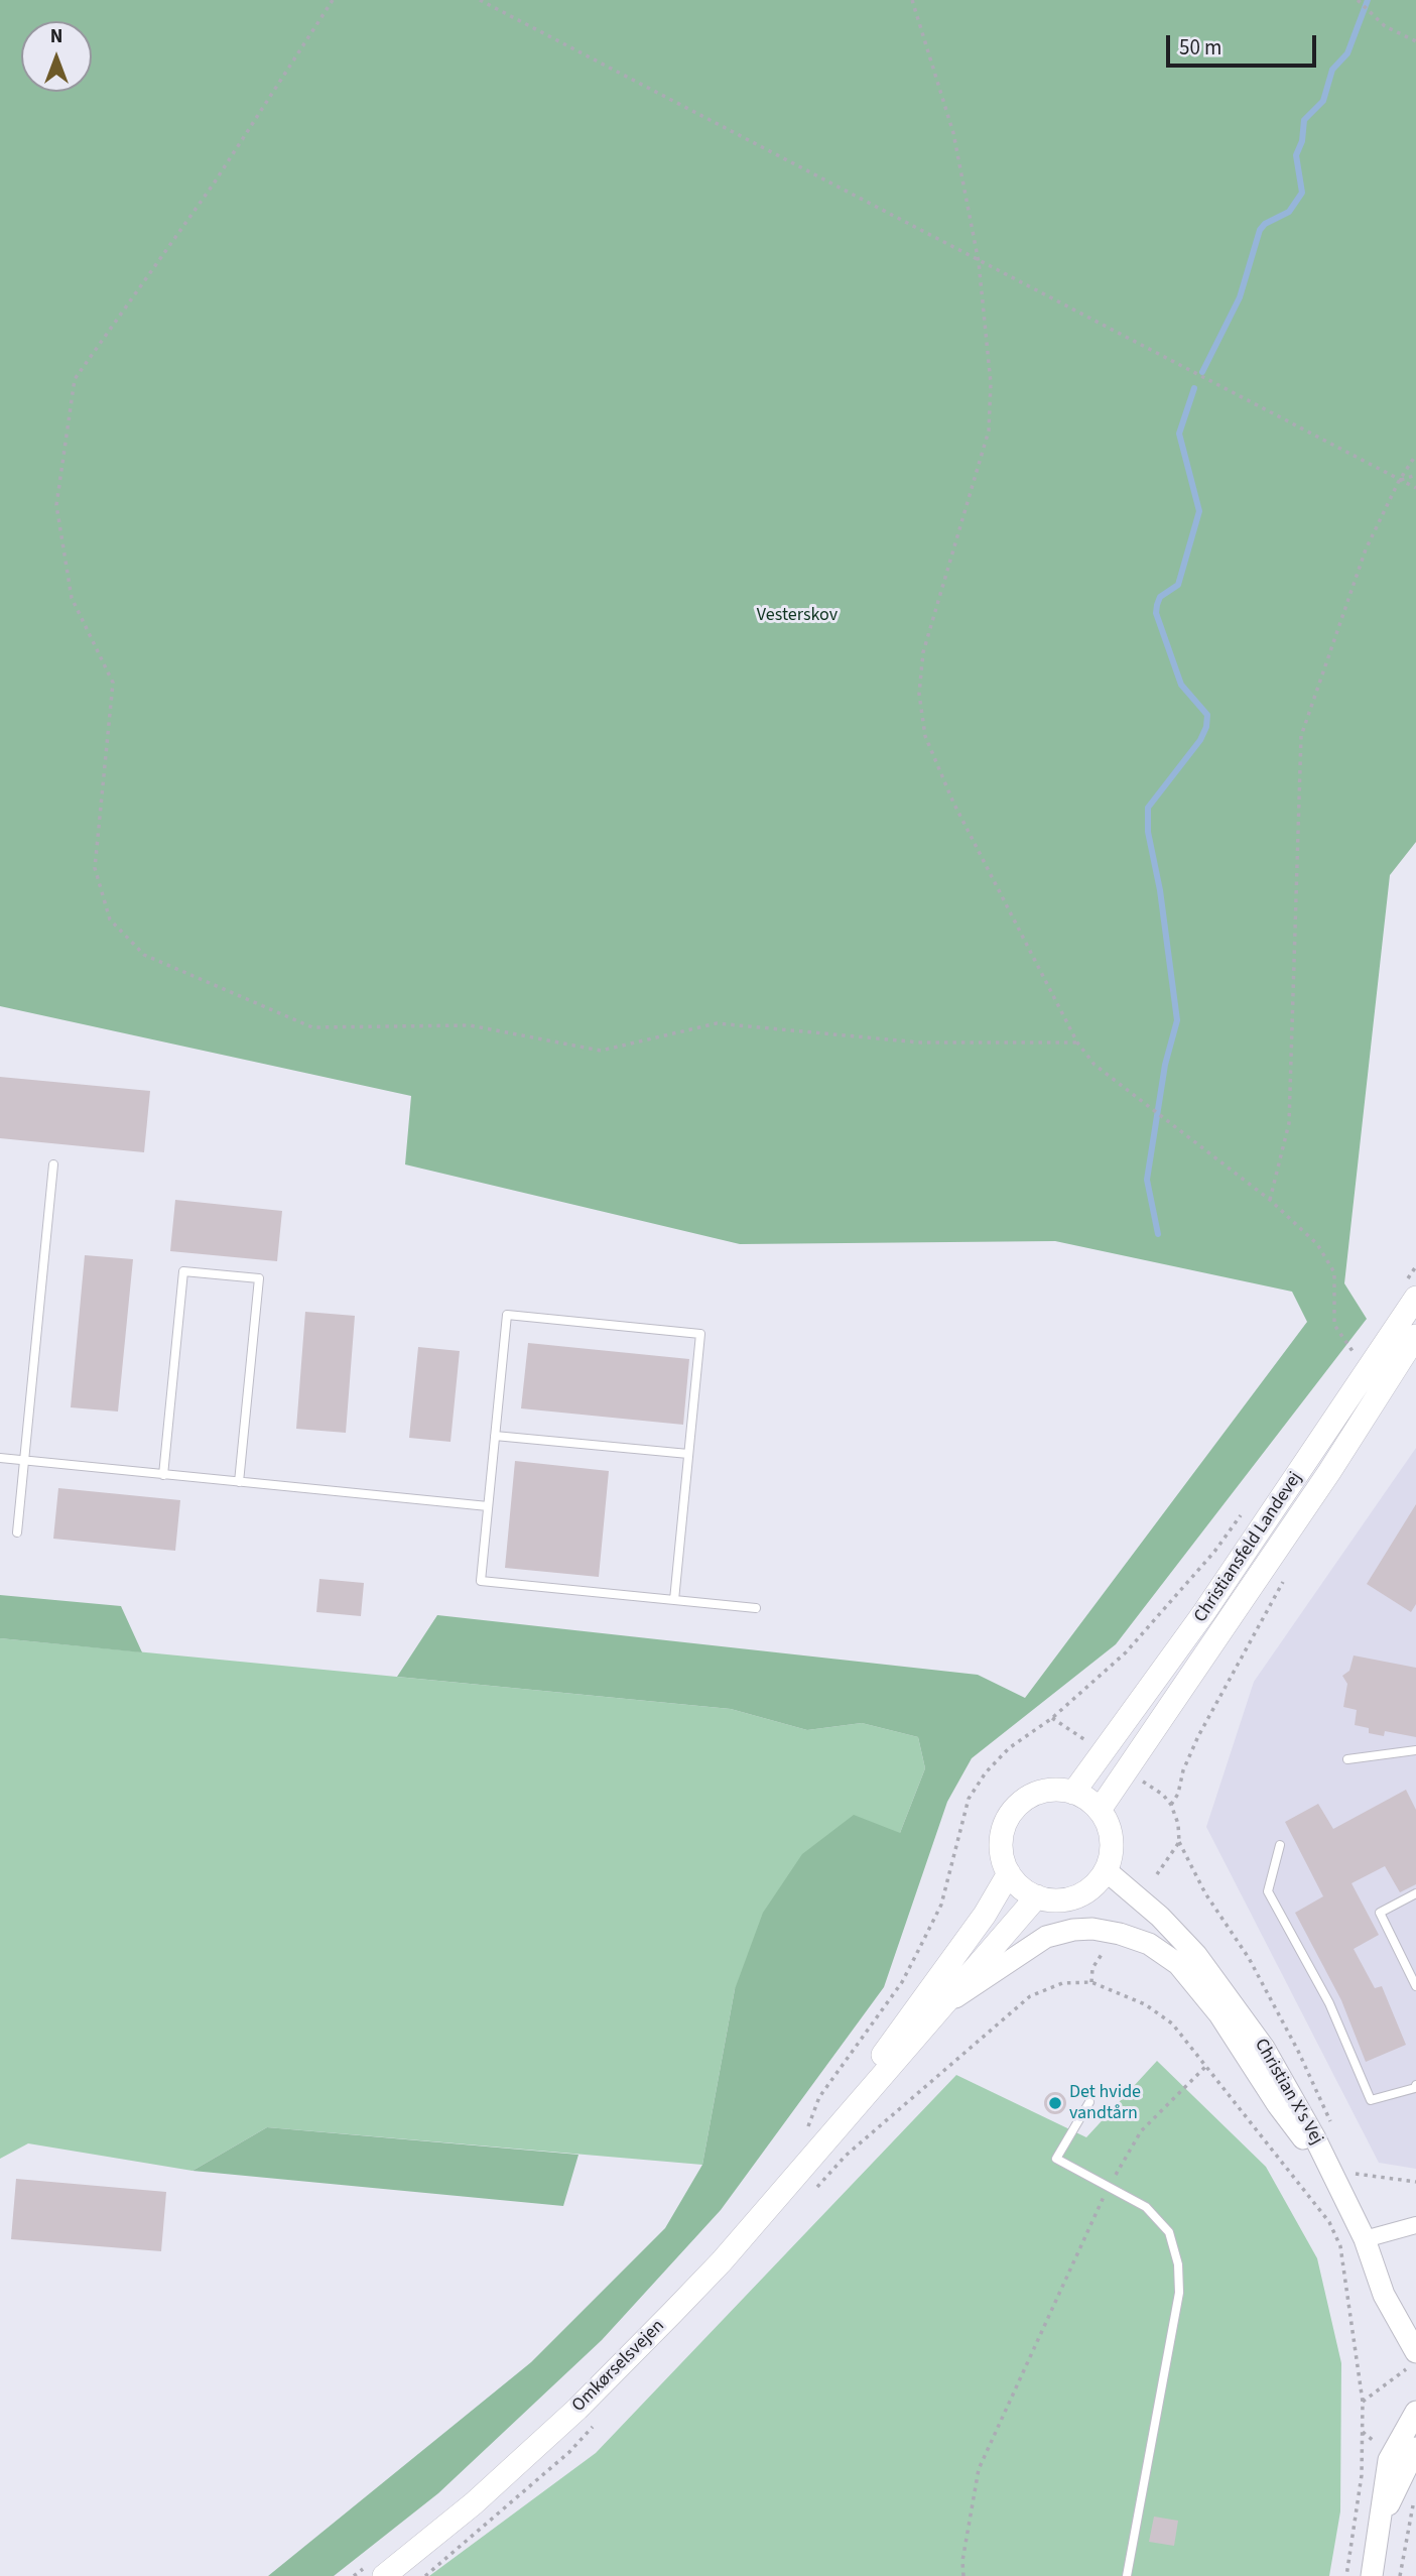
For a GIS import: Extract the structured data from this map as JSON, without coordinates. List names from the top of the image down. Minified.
{"streets":{"main road":["Christiansfeld Landevej","Omkørselsvejen"],"street":["Christian X's Vej"]},"crossings":[["Christiansfeld Landevej","Christian X's Vej"],["Christiansfeld Landevej","Omkørselsvejen"],["Christian X's Vej","Omkørselsvejen"]],"parks":["Vesterskov"],"places":["Det hvide vandtårn"],"scale_bar":"50 m","north":"top"}
